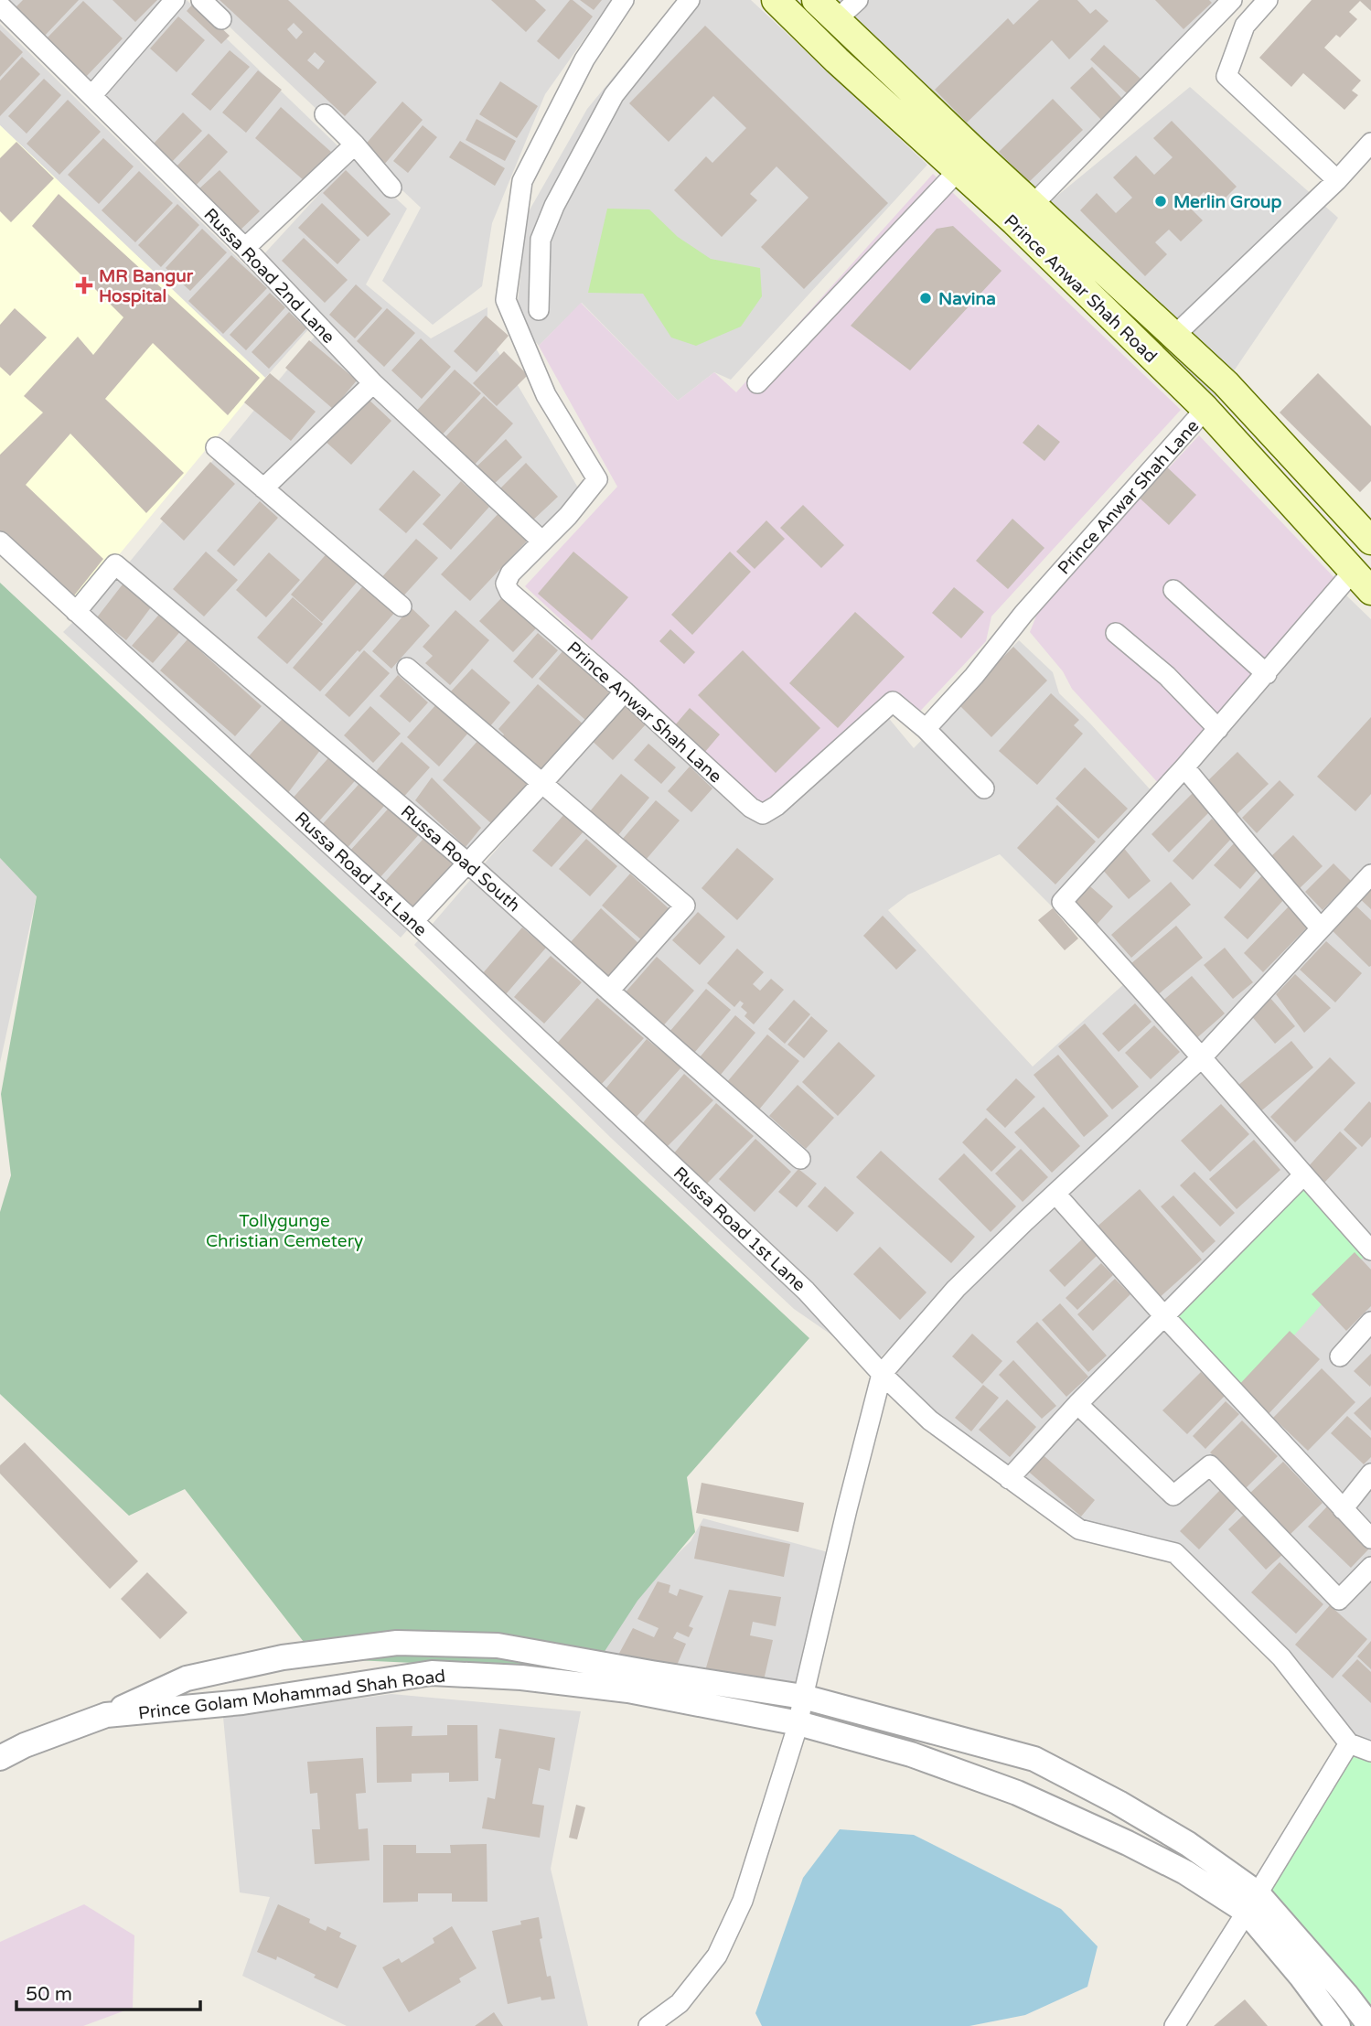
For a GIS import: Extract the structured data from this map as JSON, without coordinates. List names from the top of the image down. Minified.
{"streets":{"main road":["Prince Anwar Shah Road"],"street":["Russa Road 2nd Lane","Prince Anwar Shah Lane","Russa Road South","Russa Road 1st Lane","Prince Golam Mohammad Shah Road"]},"crossings":[["Russa Road 2nd Lane","Prince Anwar Shah Lane"],["Prince Anwar Shah Road","Prince Anwar Shah Lane"],["Russa Road South","Russa Road 1st Lane"]],"parks":["Tollygunge Christian Cemetery"],"places":{"other":["Merlin Group","Navina"],"health":["MR Bangur Hospital"]},"scale_bar":"50 m"}
